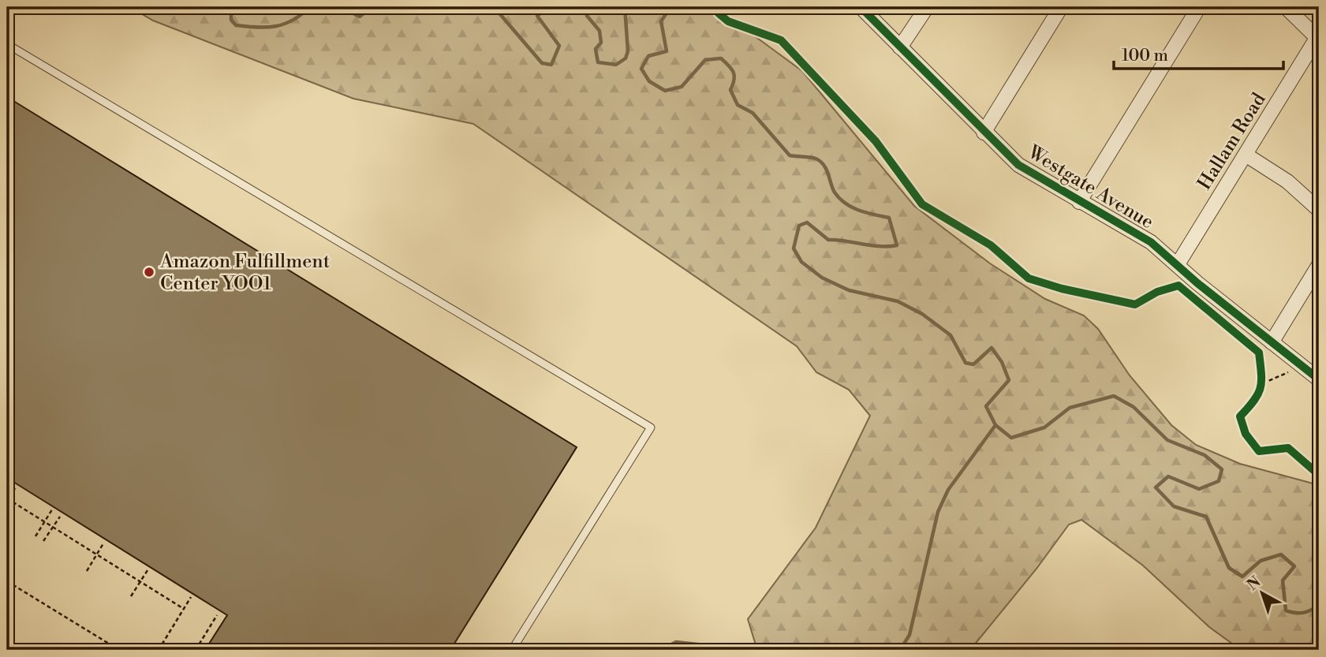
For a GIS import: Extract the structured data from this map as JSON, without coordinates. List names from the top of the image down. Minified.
{"streets":{"street":["Hallam Road","Westgate Avenue"]},"crossings":[["Hallam Road","Westgate Avenue"]],"places":["Amazon Fulfillment Center YOO1"],"scale_bar":"100 m","north":"top left"}
